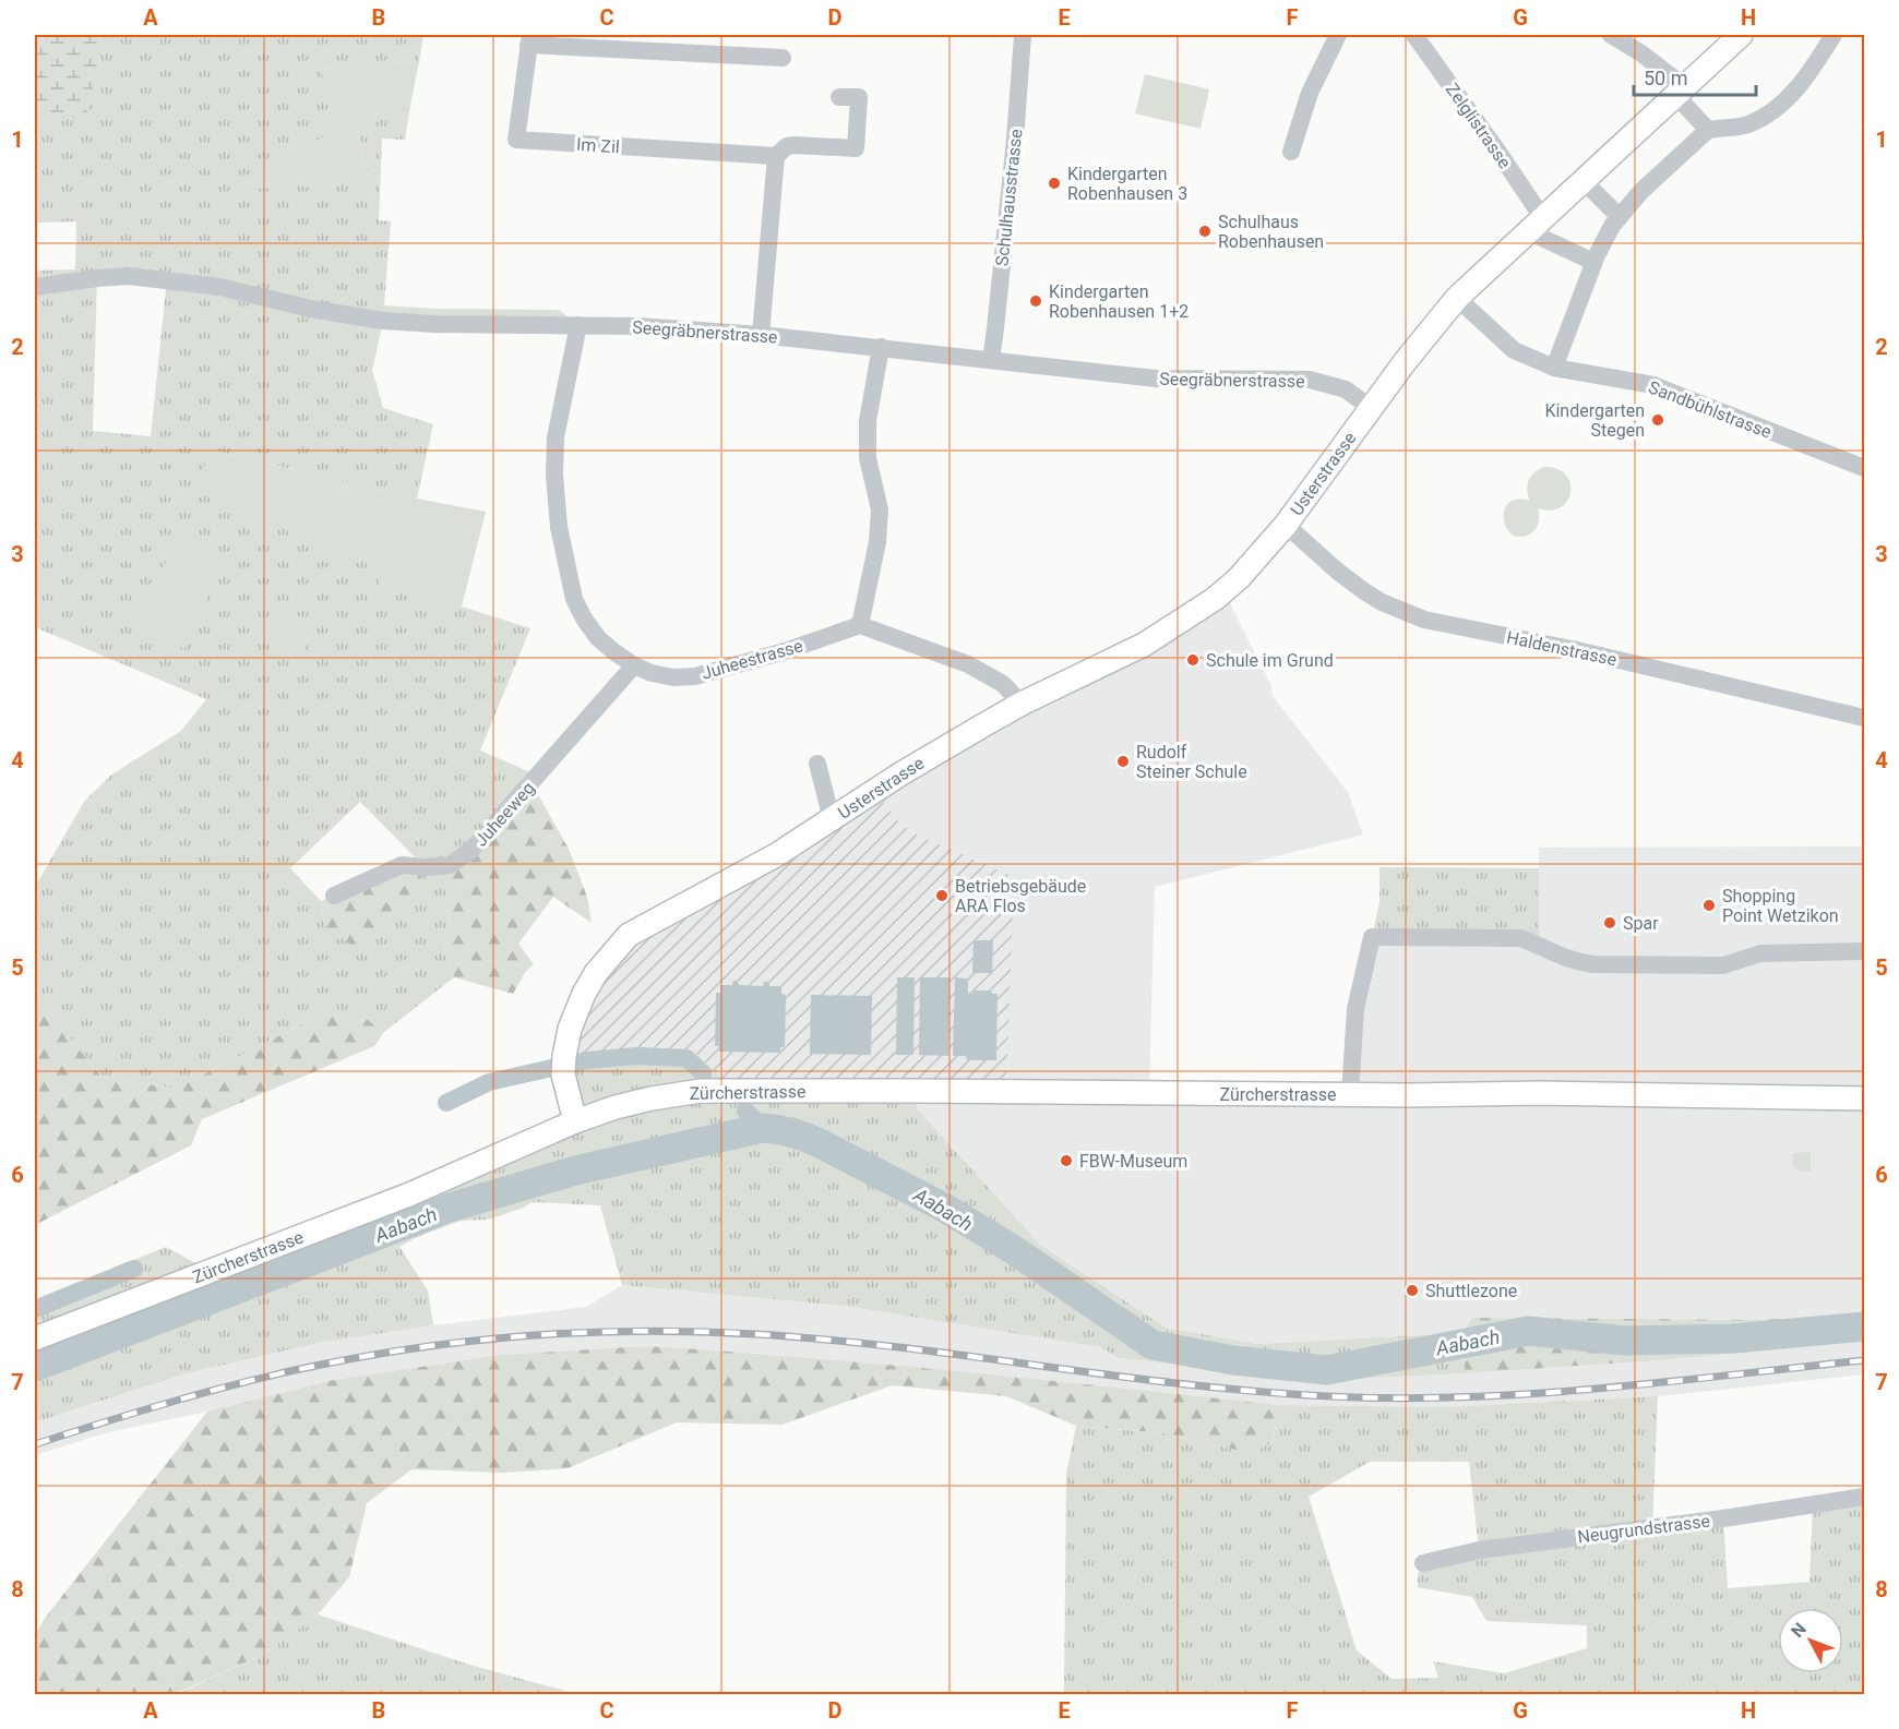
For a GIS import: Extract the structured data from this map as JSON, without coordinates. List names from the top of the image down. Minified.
{"streets":{"main road":["Usterstrasse","Zürcherstrasse"],"street":["Zelglistrasse","Im Zil","Schulhausstrasse","Seegräbnerstrasse","Sandbühlstrasse","Haldenstrasse","Juheestrasse","Juheeweg","Neugrundstrasse"]},"crossings":[["Zelglistrasse","Usterstrasse"],["Schulhausstrasse","Seegräbnerstrasse"],["Seegräbnerstrasse","Usterstrasse"],["Seegräbnerstrasse","Juheestrasse"],["Sandbühlstrasse","Usterstrasse"],["Usterstrasse","Haldenstrasse"],["Usterstrasse","Zürcherstrasse"],["Juheestrasse","Juheeweg"]],"water":["Aabach"],"places":["Kindergarten Robenhausen 3","Schulhaus Robenhausen","Kindergarten Robenhausen 1+2","Kindergarten Stegen","Schule im Grund","Rudolf Steiner Schule","Betriebsgebäude ARA Flos","Shopping Point Wetzikon","Spar","FBW-Museum","Shuttlezone"],"scale_bar":"50 m","north":"top left","grid":{"columns":["A","B","C","D","E","F","G","H"],"rows":["1","2","3","4","5","6","7","8"]}}
